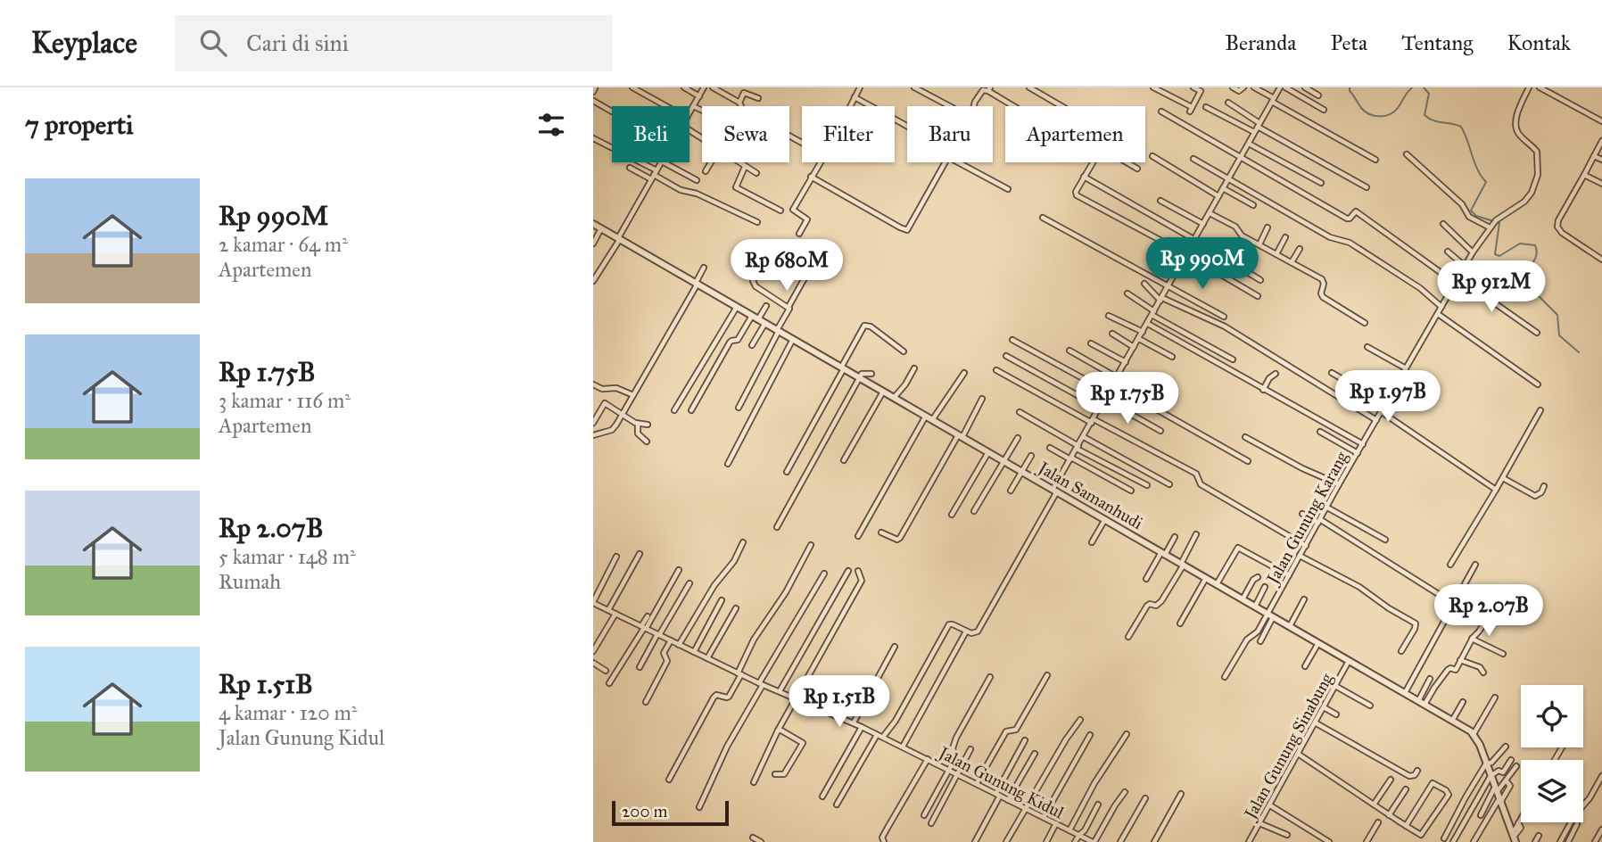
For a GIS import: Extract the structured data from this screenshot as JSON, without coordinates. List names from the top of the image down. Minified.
{"streets":{"street":["Jalan Samanhudi","Jalan Gunung Karang","Jalan Gunung Sinabung","Jalan Gunung Kidul"]},"crossings":[["Jalan Samanhudi","Jalan Gunung Karang"],["Jalan Samanhudi","Jalan Gunung Sinabung"]],"scale_bar":"200 m","page":{"header":"Keyplace","search":"Cari di sini","nav":["Beranda","Peta","Tentang","Kontak"],"heading":"7 properti","chip":["Beli","Sewa","Filter","Baru","Apartemen"],"list":[{"name":"Rp 990M","note":"2 kamar · 64 m² · Apartemen"},{"name":"Rp 1.75B","note":"3 kamar · 116 m² · Apartemen"},{"name":"Rp 2.07B","note":"5 kamar · 148 m² · Rumah"},{"name":"Rp 1.51B","note":"4 kamar · 120 m² · Jalan Gunung Kidul"}],"price":["Rp 990M","Rp 680M","Rp 912M","Rp 1.97B","Rp 1.75B","Rp 2.07B","Rp 1.51B"],"scale":"200 m"}}
